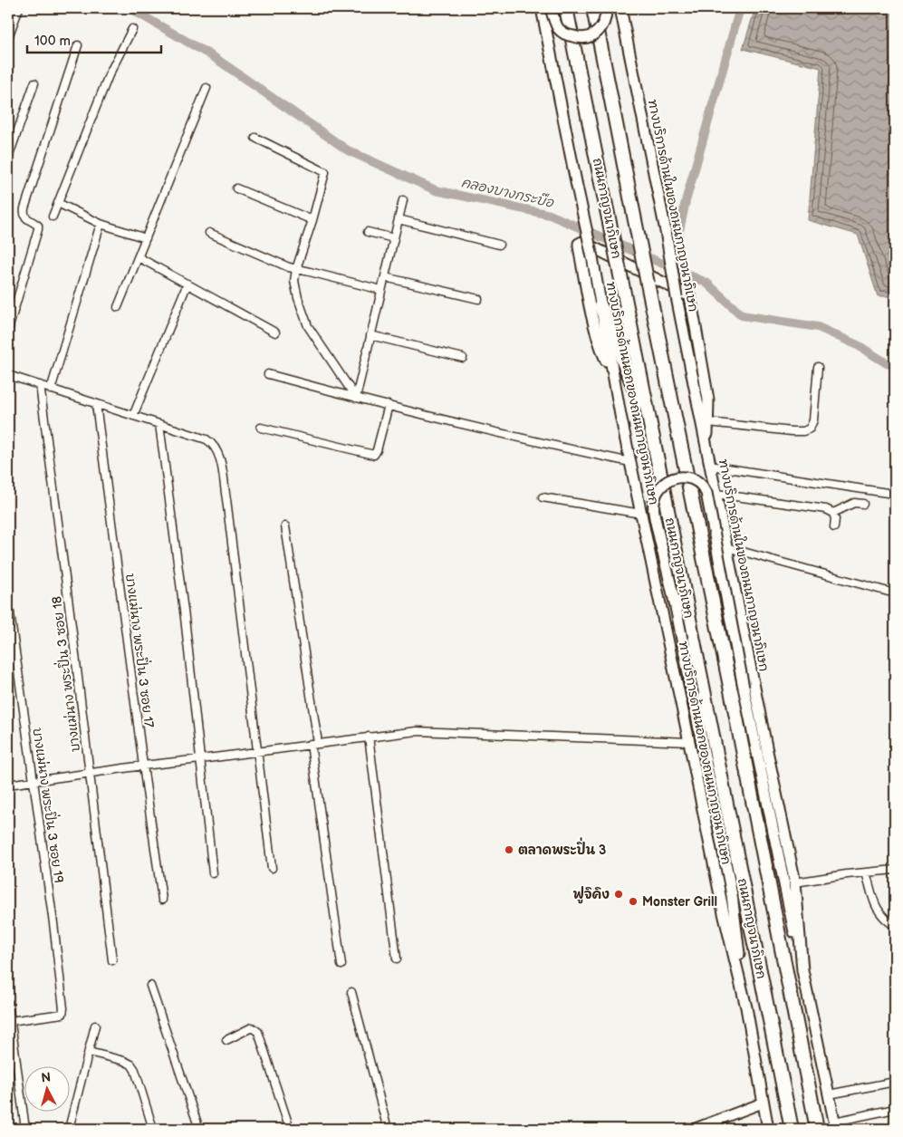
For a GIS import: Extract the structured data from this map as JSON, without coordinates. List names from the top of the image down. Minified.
{"streets":{"highway":["ถนนกาญจนาภิเษก"],"main road":["ทางบริการด้านในของถนนกาญจนาภิเษก","ทางบริการด้านนอกของถนนกาญจนาภิเษก"],"street":["บางแม่นาง พระปิ่น 3 ซอย 17","บางแม่นาง พระปิ่น 3 ซอย 18","บางแม่นาง พระปิ่น 3 ซอย 19"]},"water":["คลองบางกระบือ"],"places":["ตลาดพระปิ่น 3","ฟูจิคิง","Monster Grill"],"scale_bar":"100 m","north":"top"}
